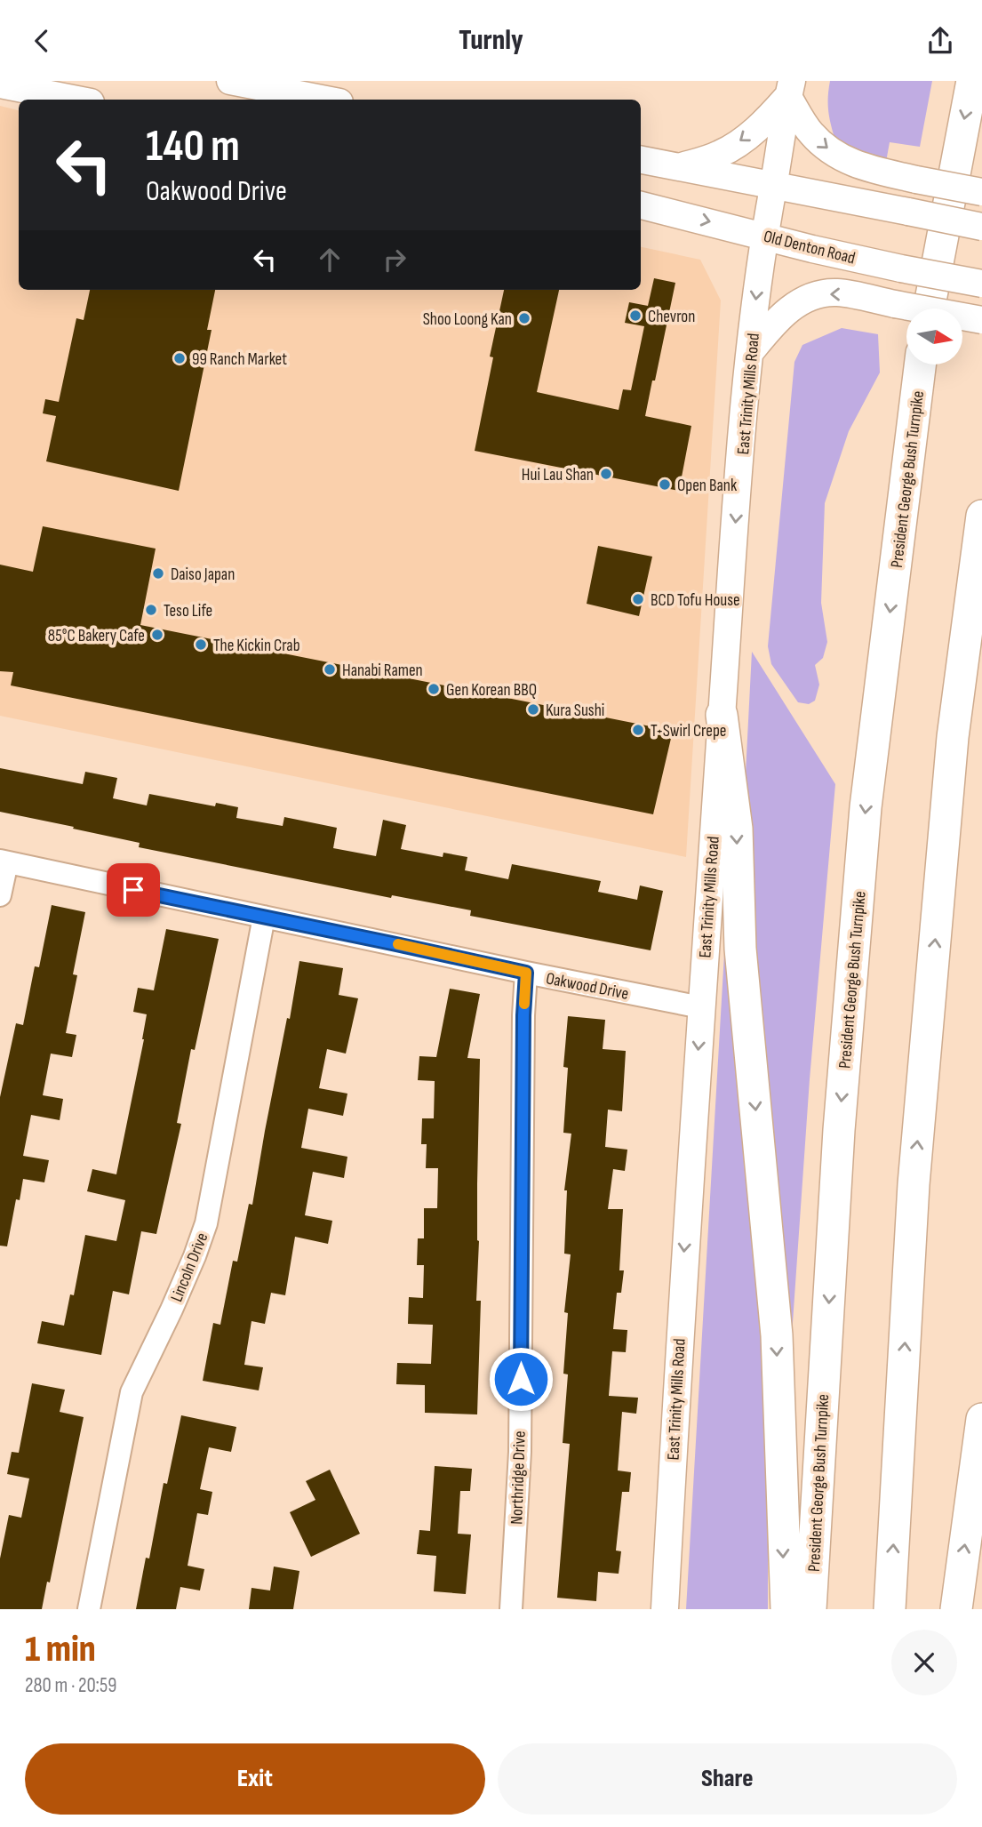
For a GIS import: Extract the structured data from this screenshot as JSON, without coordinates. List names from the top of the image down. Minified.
{"streets":{"highway":["President George Bush Turnpike"],"main road":["Old Denton Road","East Trinity Mills Road"],"street":["Oakwood Drive","Lincoln Drive","Northridge Drive"]},"crossings":[["Old Denton Road","East Trinity Mills Road"],["East Trinity Mills Road","Oakwood Drive"],["Oakwood Drive","Lincoln Drive"],["Oakwood Drive","Northridge Drive"]],"one_way":["East Trinity Mills Road"],"places":["Chevron","Shoo Loong Kan","99 Ranch Market","Hui Lau Shan","Open Bank","Daiso Japan","BCD Tofu House","Teso Life","85°C Bakery Cafe","The Kickin Crab","Hanabi Ramen","Gen Korean BBQ","Kura Sushi","T-Swirl Crepe"],"north":"right","page":{"header":"Turnly","turn":["140 m","Oakwood Drive"],"heading":["1 min","280 m · 20:59"],"buttons":["Exit","Share"]}}
